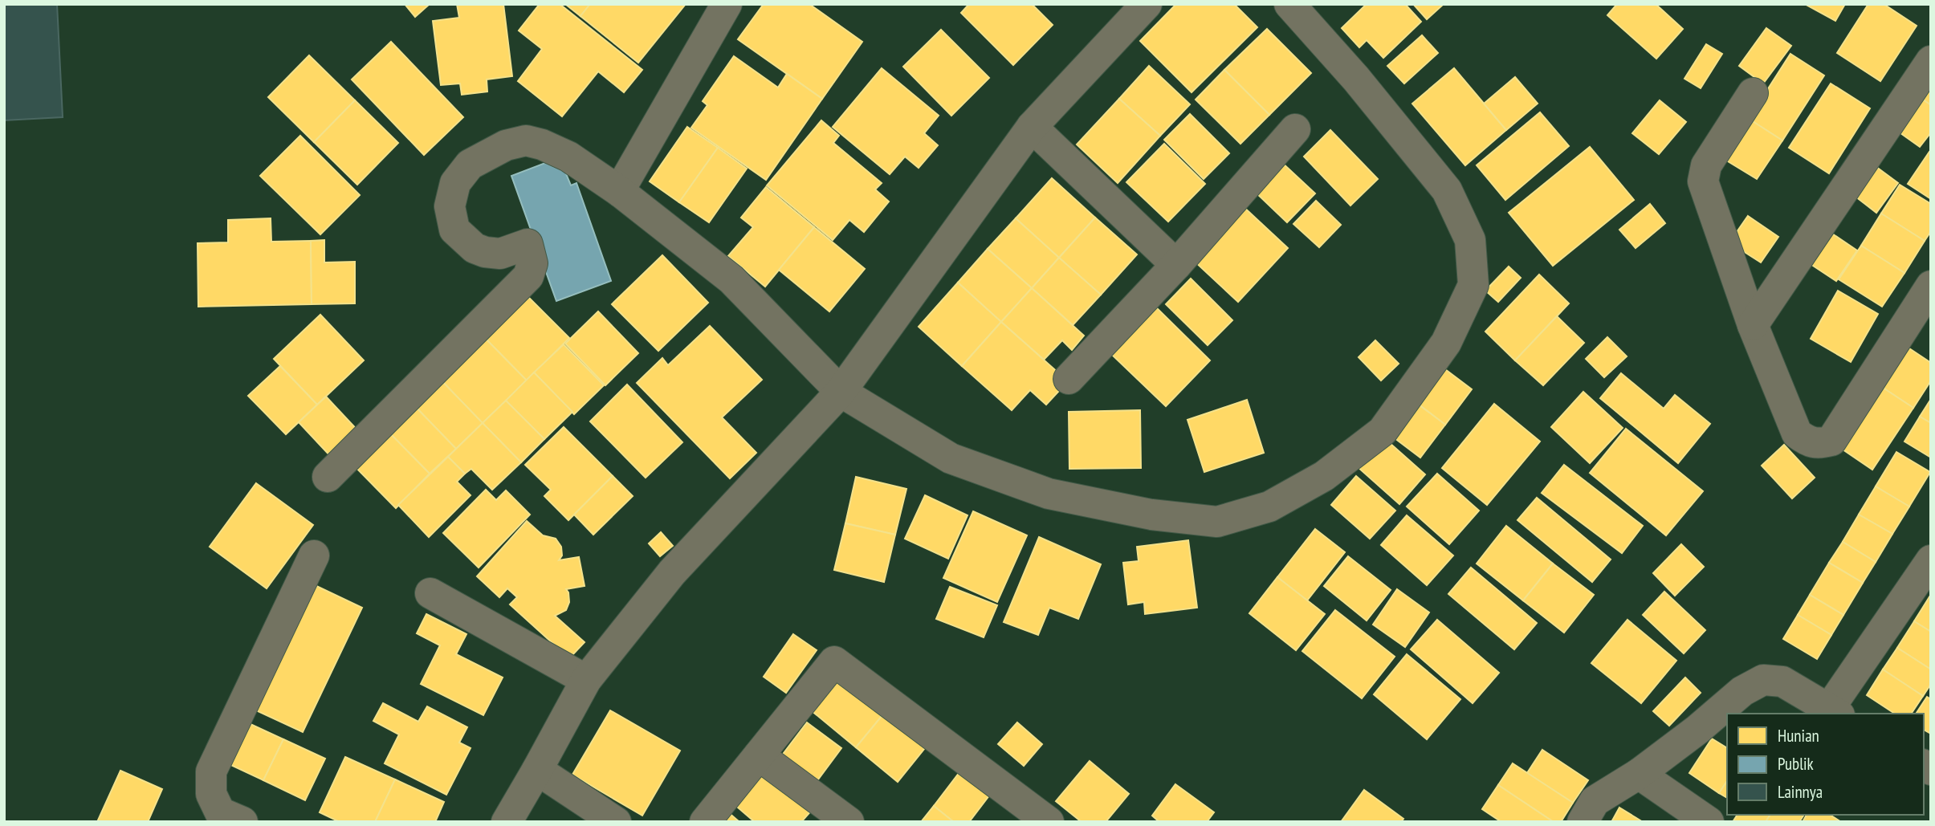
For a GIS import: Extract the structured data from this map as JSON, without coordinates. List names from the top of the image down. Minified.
{"legend":["Hunian","Publik","Lainnya"]}
